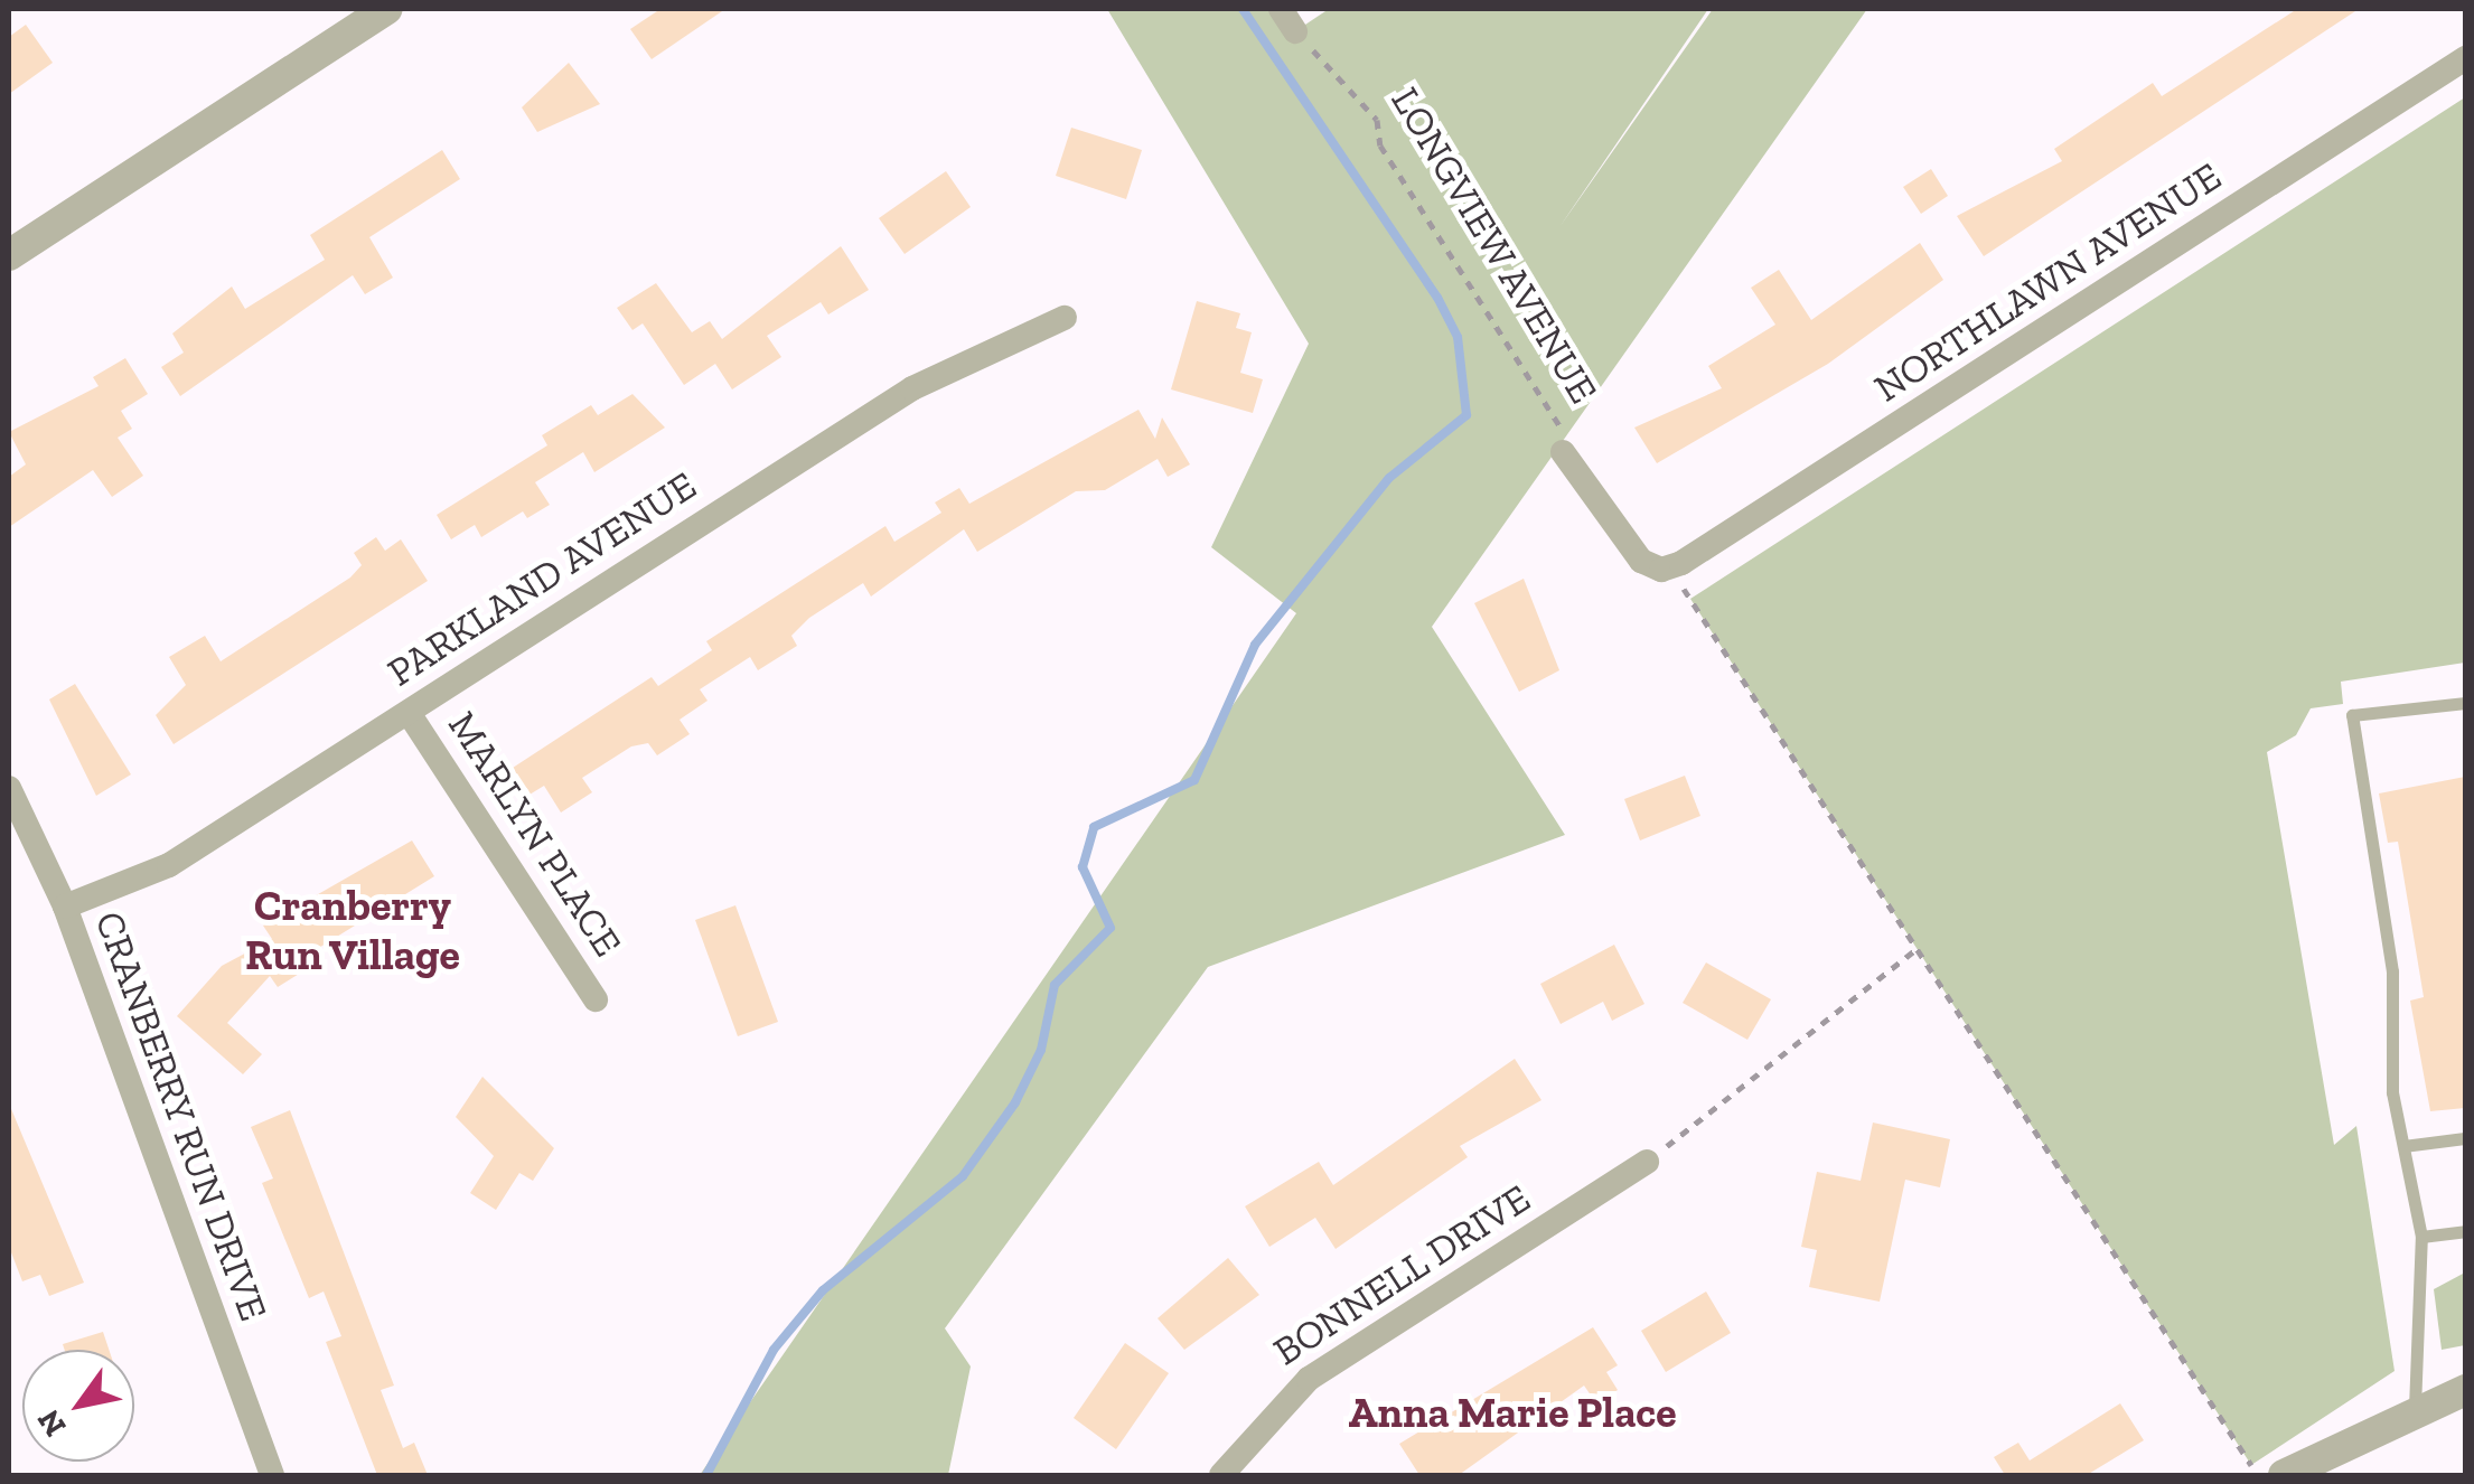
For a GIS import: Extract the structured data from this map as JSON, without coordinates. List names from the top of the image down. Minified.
{"streets":{"street":["LONGVIEW AVENUE","NORTHLAWN AVENUE","PARKLAND AVENUE","MARLYN PLACE","CRANBERRY RUN DRIVE","BONNELL DRIVE"]},"crossings":[["LONGVIEW AVENUE","NORTHLAWN AVENUE"],["PARKLAND AVENUE","MARLYN PLACE"],["PARKLAND AVENUE","CRANBERRY RUN DRIVE"]],"districts":["Cranberry Run Village","Anna Marie Place"],"north":"bottom left"}
